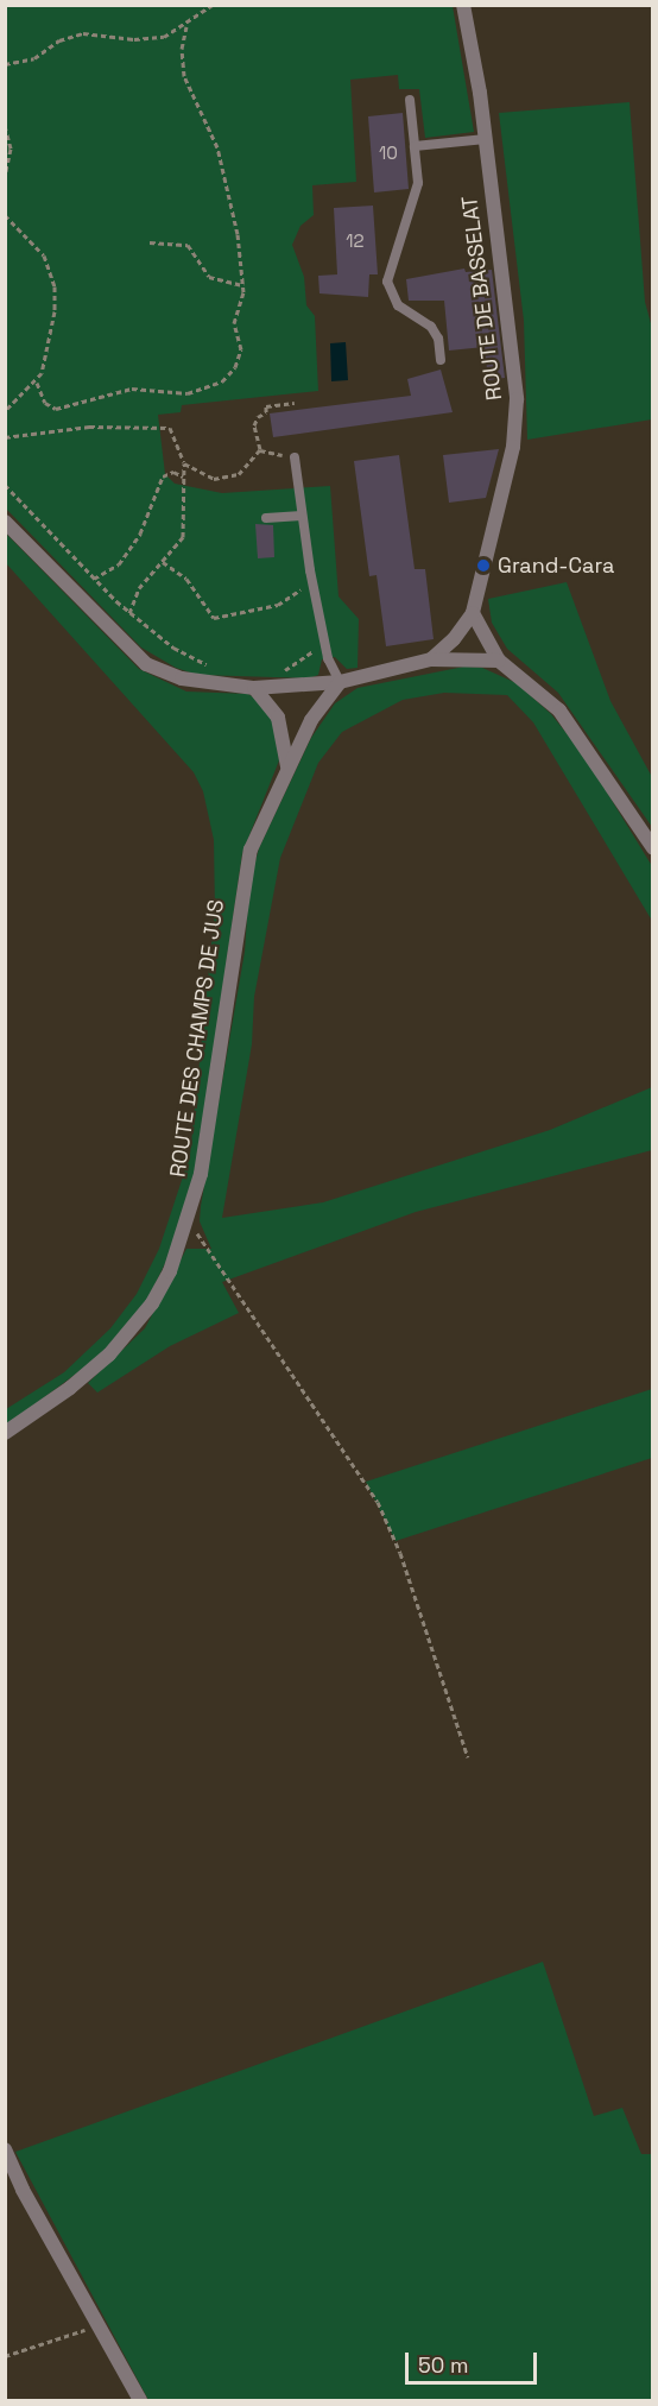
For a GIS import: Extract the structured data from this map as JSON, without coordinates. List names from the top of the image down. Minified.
{"streets":{"street":["ROUTE DE BASSELAT","ROUTE DES CHAMPS DE JUS"]},"places":["Grand-Cara"],"house_numbers":["10","12"],"scale_bar":"50 m"}
